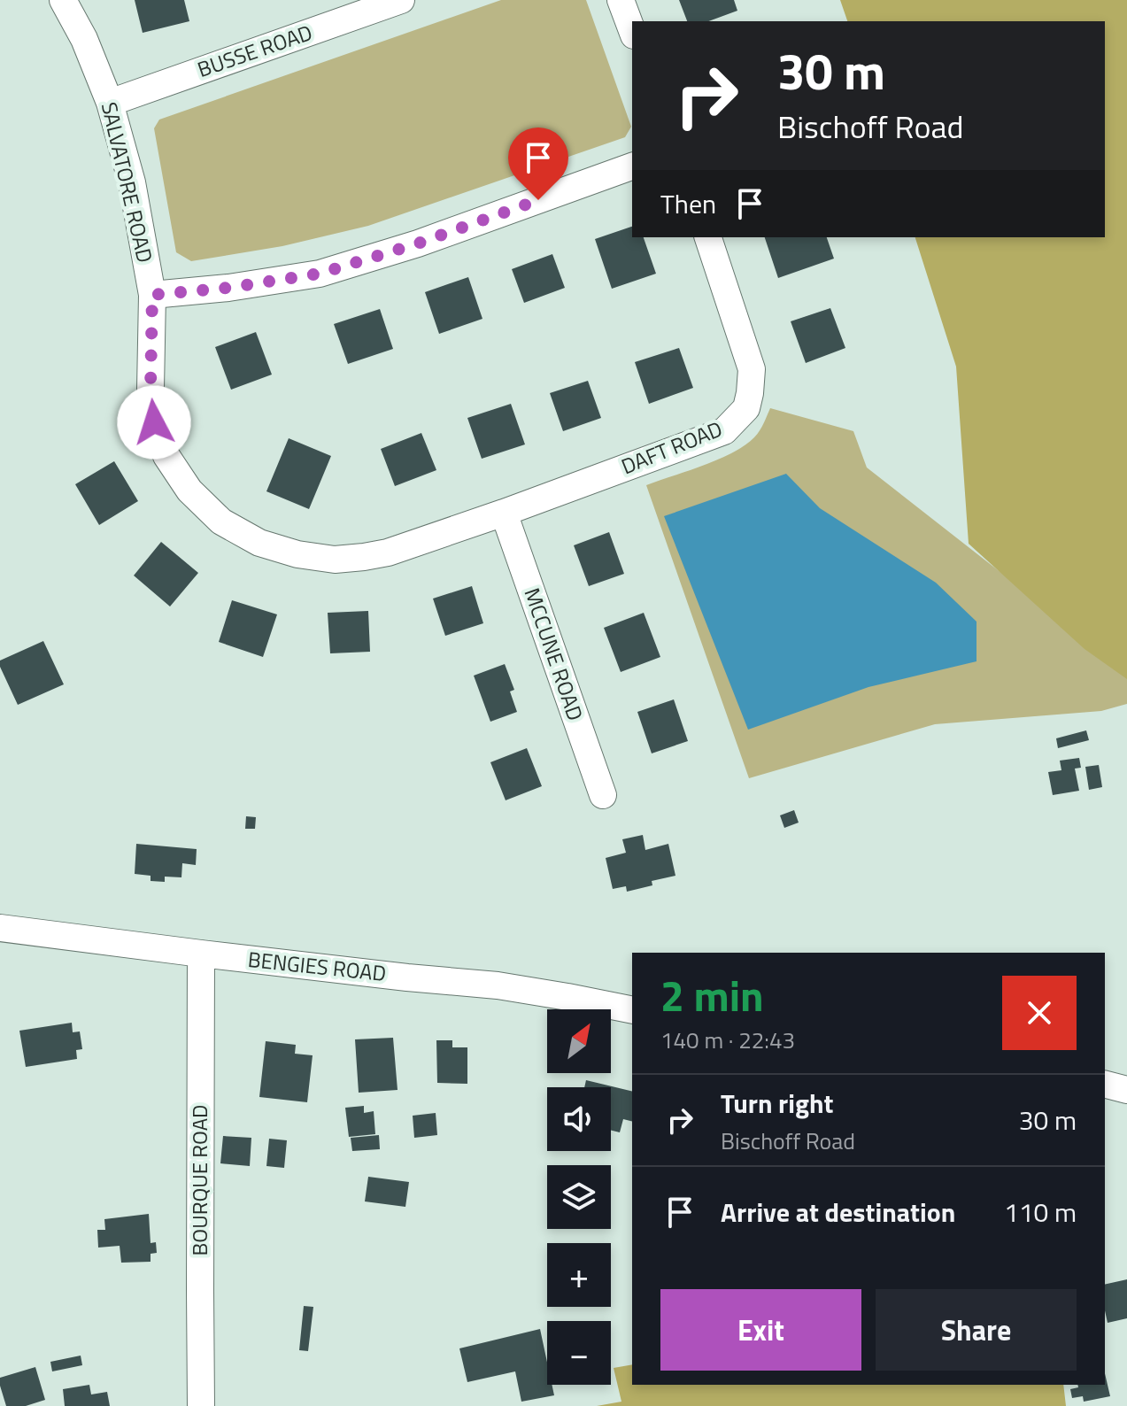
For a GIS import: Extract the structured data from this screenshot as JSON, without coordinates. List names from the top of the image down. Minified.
{"streets":{"street":["BUSSE ROAD","SALVATORE ROAD","DAFT ROAD","MCCUNE ROAD","BENGIES ROAD","BOURQUE ROAD"]},"crossings":[["BUSSE ROAD","SALVATORE ROAD"],["SALVATORE ROAD","DAFT ROAD"],["SALVATORE ROAD","MCCUNE ROAD"],["DAFT ROAD","MCCUNE ROAD"],["BENGIES ROAD","BOURQUE ROAD"]],"north":"top right","page":{"turn":["30 m","Bischoff Road"],"then":"Then","heading":["2 min","140 m · 22:43"],"map_buttons":["+","−"],"list":[{"name":"Turn right","note":"Bischoff Road","value":"30 m"},{"name":"Arrive at destination","value":"110 m"}],"buttons":["Exit","Share"]}}
